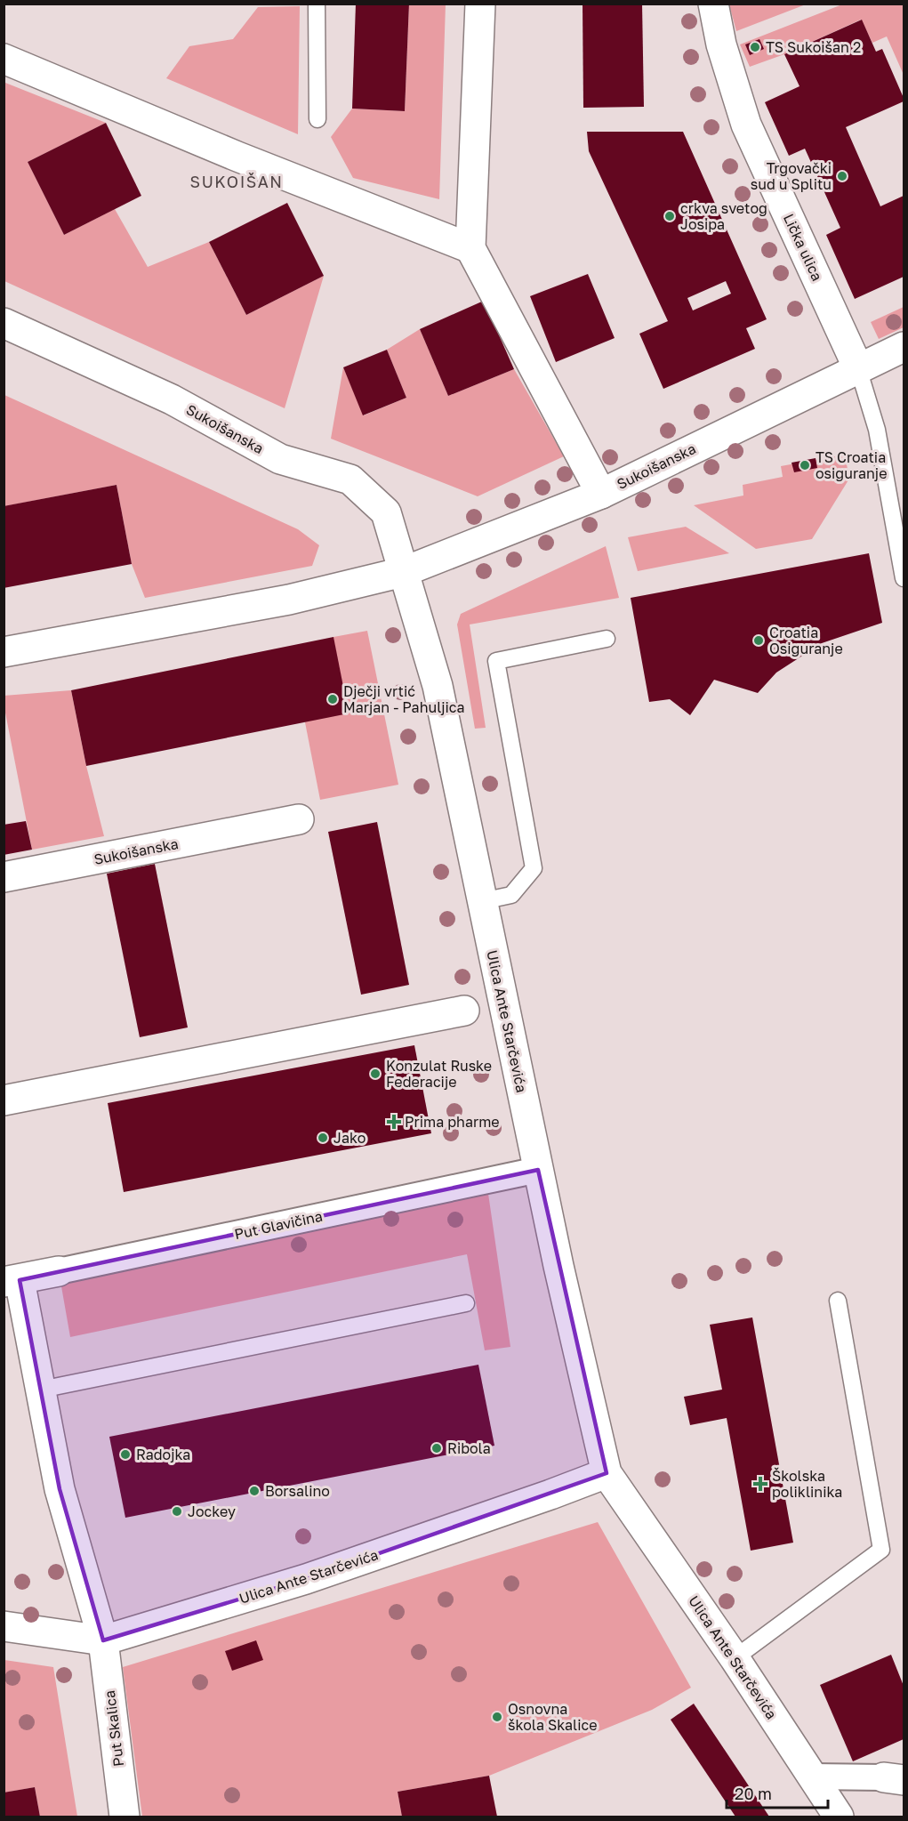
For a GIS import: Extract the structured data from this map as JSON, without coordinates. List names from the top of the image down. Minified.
{"streets":{"street":["Lička ulica","Sukoišanska","Ulica Ante Starčevića","Put Glavičina","Put Skalica"]},"crossings":[["Lička ulica","Sukoišanska"],["Sukoišanska","Ulica Ante Starčevića"],["Ulica Ante Starčevića","Put Glavičina"],["Ulica Ante Starčevića","Put Skalica"],["Put Glavičina","Put Skalica"]],"districts":["SUKOIŠAN"],"places":{"other":["TS Sukoišan 2","Trgovački sud u Splitu","crkva svetog Josipa","TS Croatia osiguranje","Croatia Osiguranje","Dječji vrtić Marjan - Pahuljica","Konzulat Ruske Federacije","Jako","Ribola","Radojka","Borsalino","Jockey","Osnovna škola Skalice"],"health":["Prima pharme","Školska poliklinika"]},"scale_bar":"20 m"}
